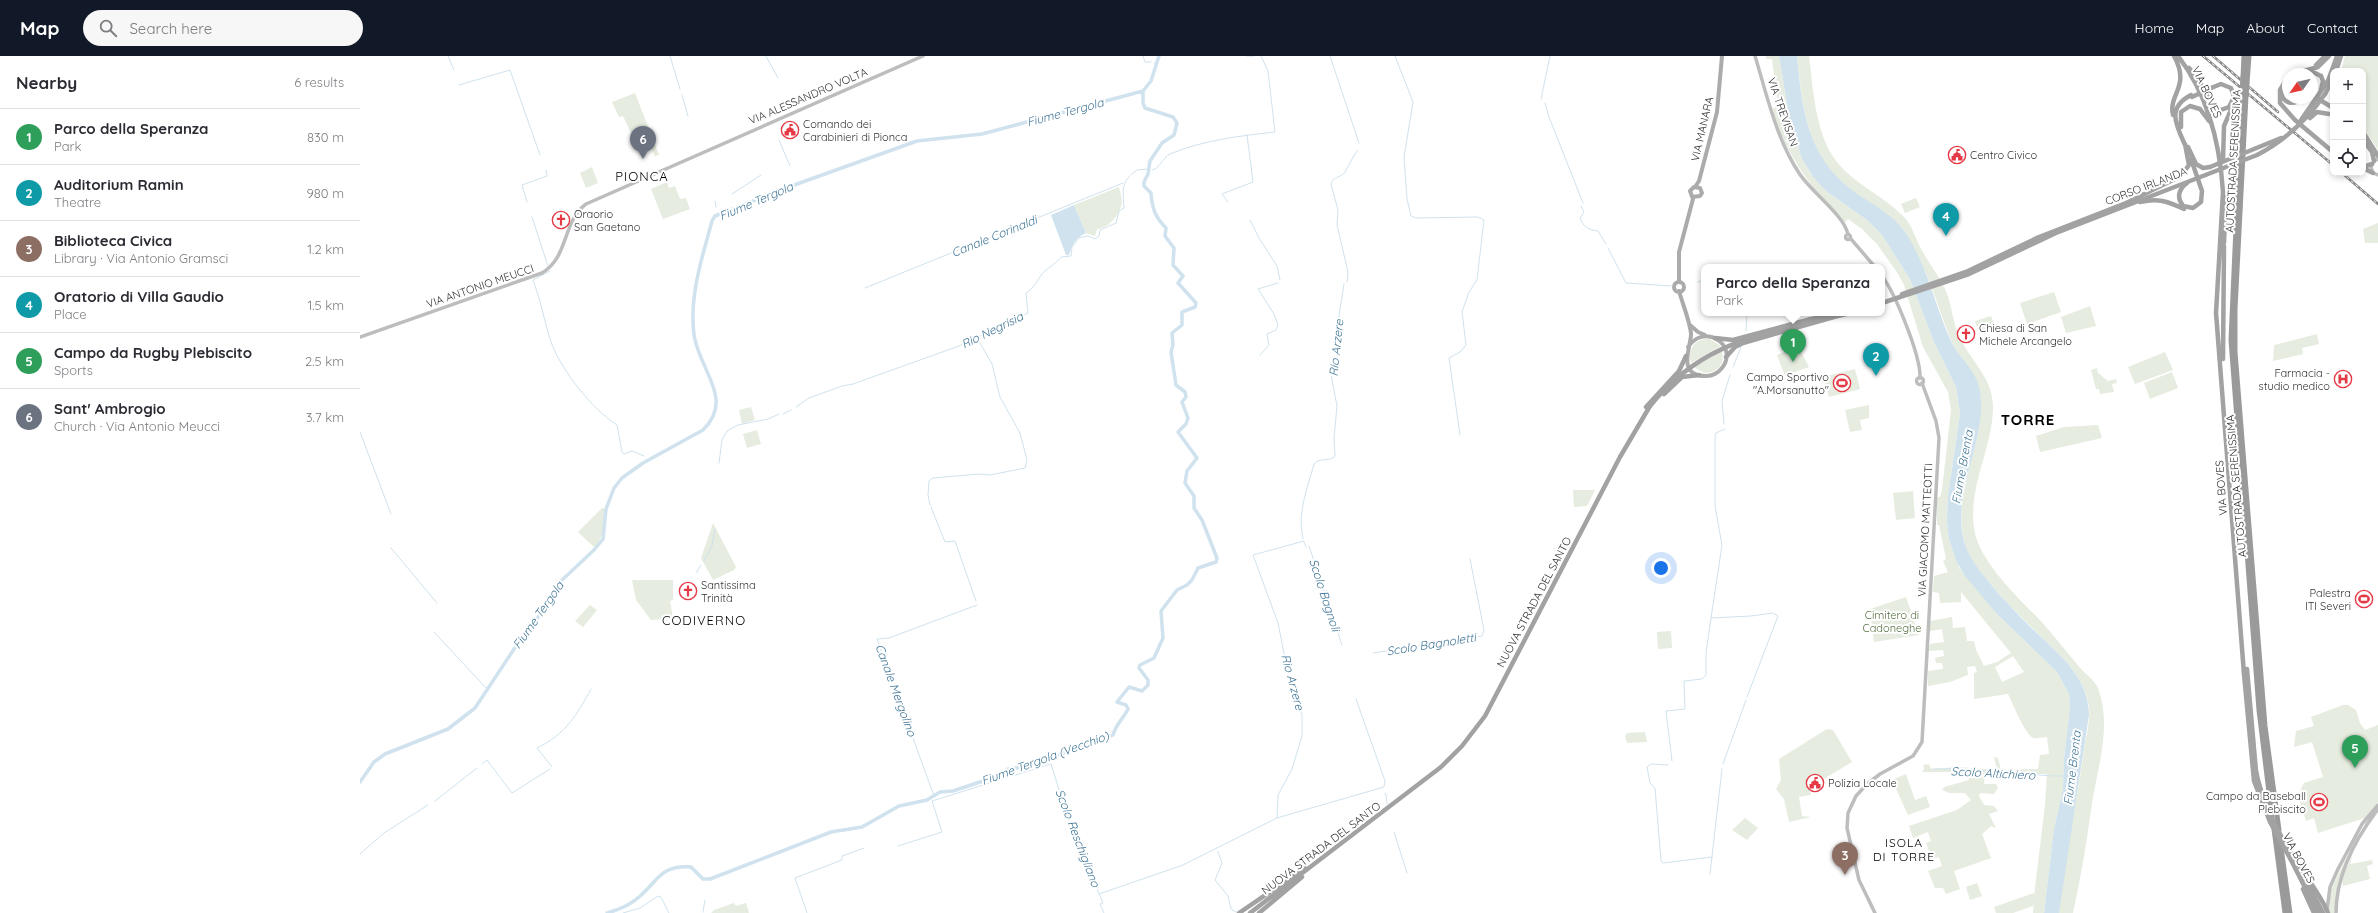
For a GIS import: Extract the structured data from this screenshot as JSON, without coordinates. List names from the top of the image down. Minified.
{"streets":{"highway":["VIA BOVES","AUTOSTRADA SERENISSIMA","CORSO IRLANDA","NUOVA STRADA DEL SANTO"],"main road":["VIA ALESSANDRO VOLTA","VIA TREVISAN","VIA MANARA","VIA ANTONIO MEUCCI","VIA GIACOMO MATTEOTTI"]},"crossings":[["VIA ALESSANDRO VOLTA","VIA ANTONIO MEUCCI"]],"districts":["PIONCA","TORRE","CODIVERNO","ISOLA DI TORRE"],"water":["Fiume Tergola","Canale Corinaldi","Rio Negrisia","Rio Arzere","Fiume Brenta","Scolo Bagnoli","Scolo Bagnoletti","Canale Mergolino","Fiume Tergola (Vecchio)","Scolo Altichiero","Scolo Reschigliano"],"parks":["Cimitero di Cadoneghe"],"places":{"public building":["Comando dei Carabinieri di Pionca","Centro Civico","Polizia Locale"],"church":["Oraorio San Gaetano","Chiesa di San Michele Arcangelo","Santissima Trinità"],"hospital":["Farmacia - studio medico"],"sports":["Campo Sportivo \"A.Morsanutto\"","Palestra ITI Severi","Campo da Baseball Plebiscito"]},"north":"bottom left","page":{"header":"Map","search":"Search here","nav":["Home","Map","About","Contact"],"heading":["Nearby","6 results"],"map_buttons":["+","−"],"list":[{"mark":"1","name":"Parco della Speranza","note":"Park","value":"830 m"},{"mark":"2","name":"Auditorium Ramin","note":"Theatre","value":"980 m"},{"mark":"3","name":"Biblioteca Civica","note":"Library · Via Antonio Gramsci","value":"1.2 km"},{"mark":"4","name":"Oratorio di Villa Gaudio","note":"Place","value":"1.5 km"},{"mark":"5","name":"Campo da Rugby Plebiscito","note":"Sports","value":"2.5 km"},{"mark":"6","name":"Sant' Ambrogio","note":"Church · Via Antonio Meucci","value":"3.7 km"}],"pins":["6","4","1","2","5","3"],"popup":["Parco della Speranza","Park"]}}
